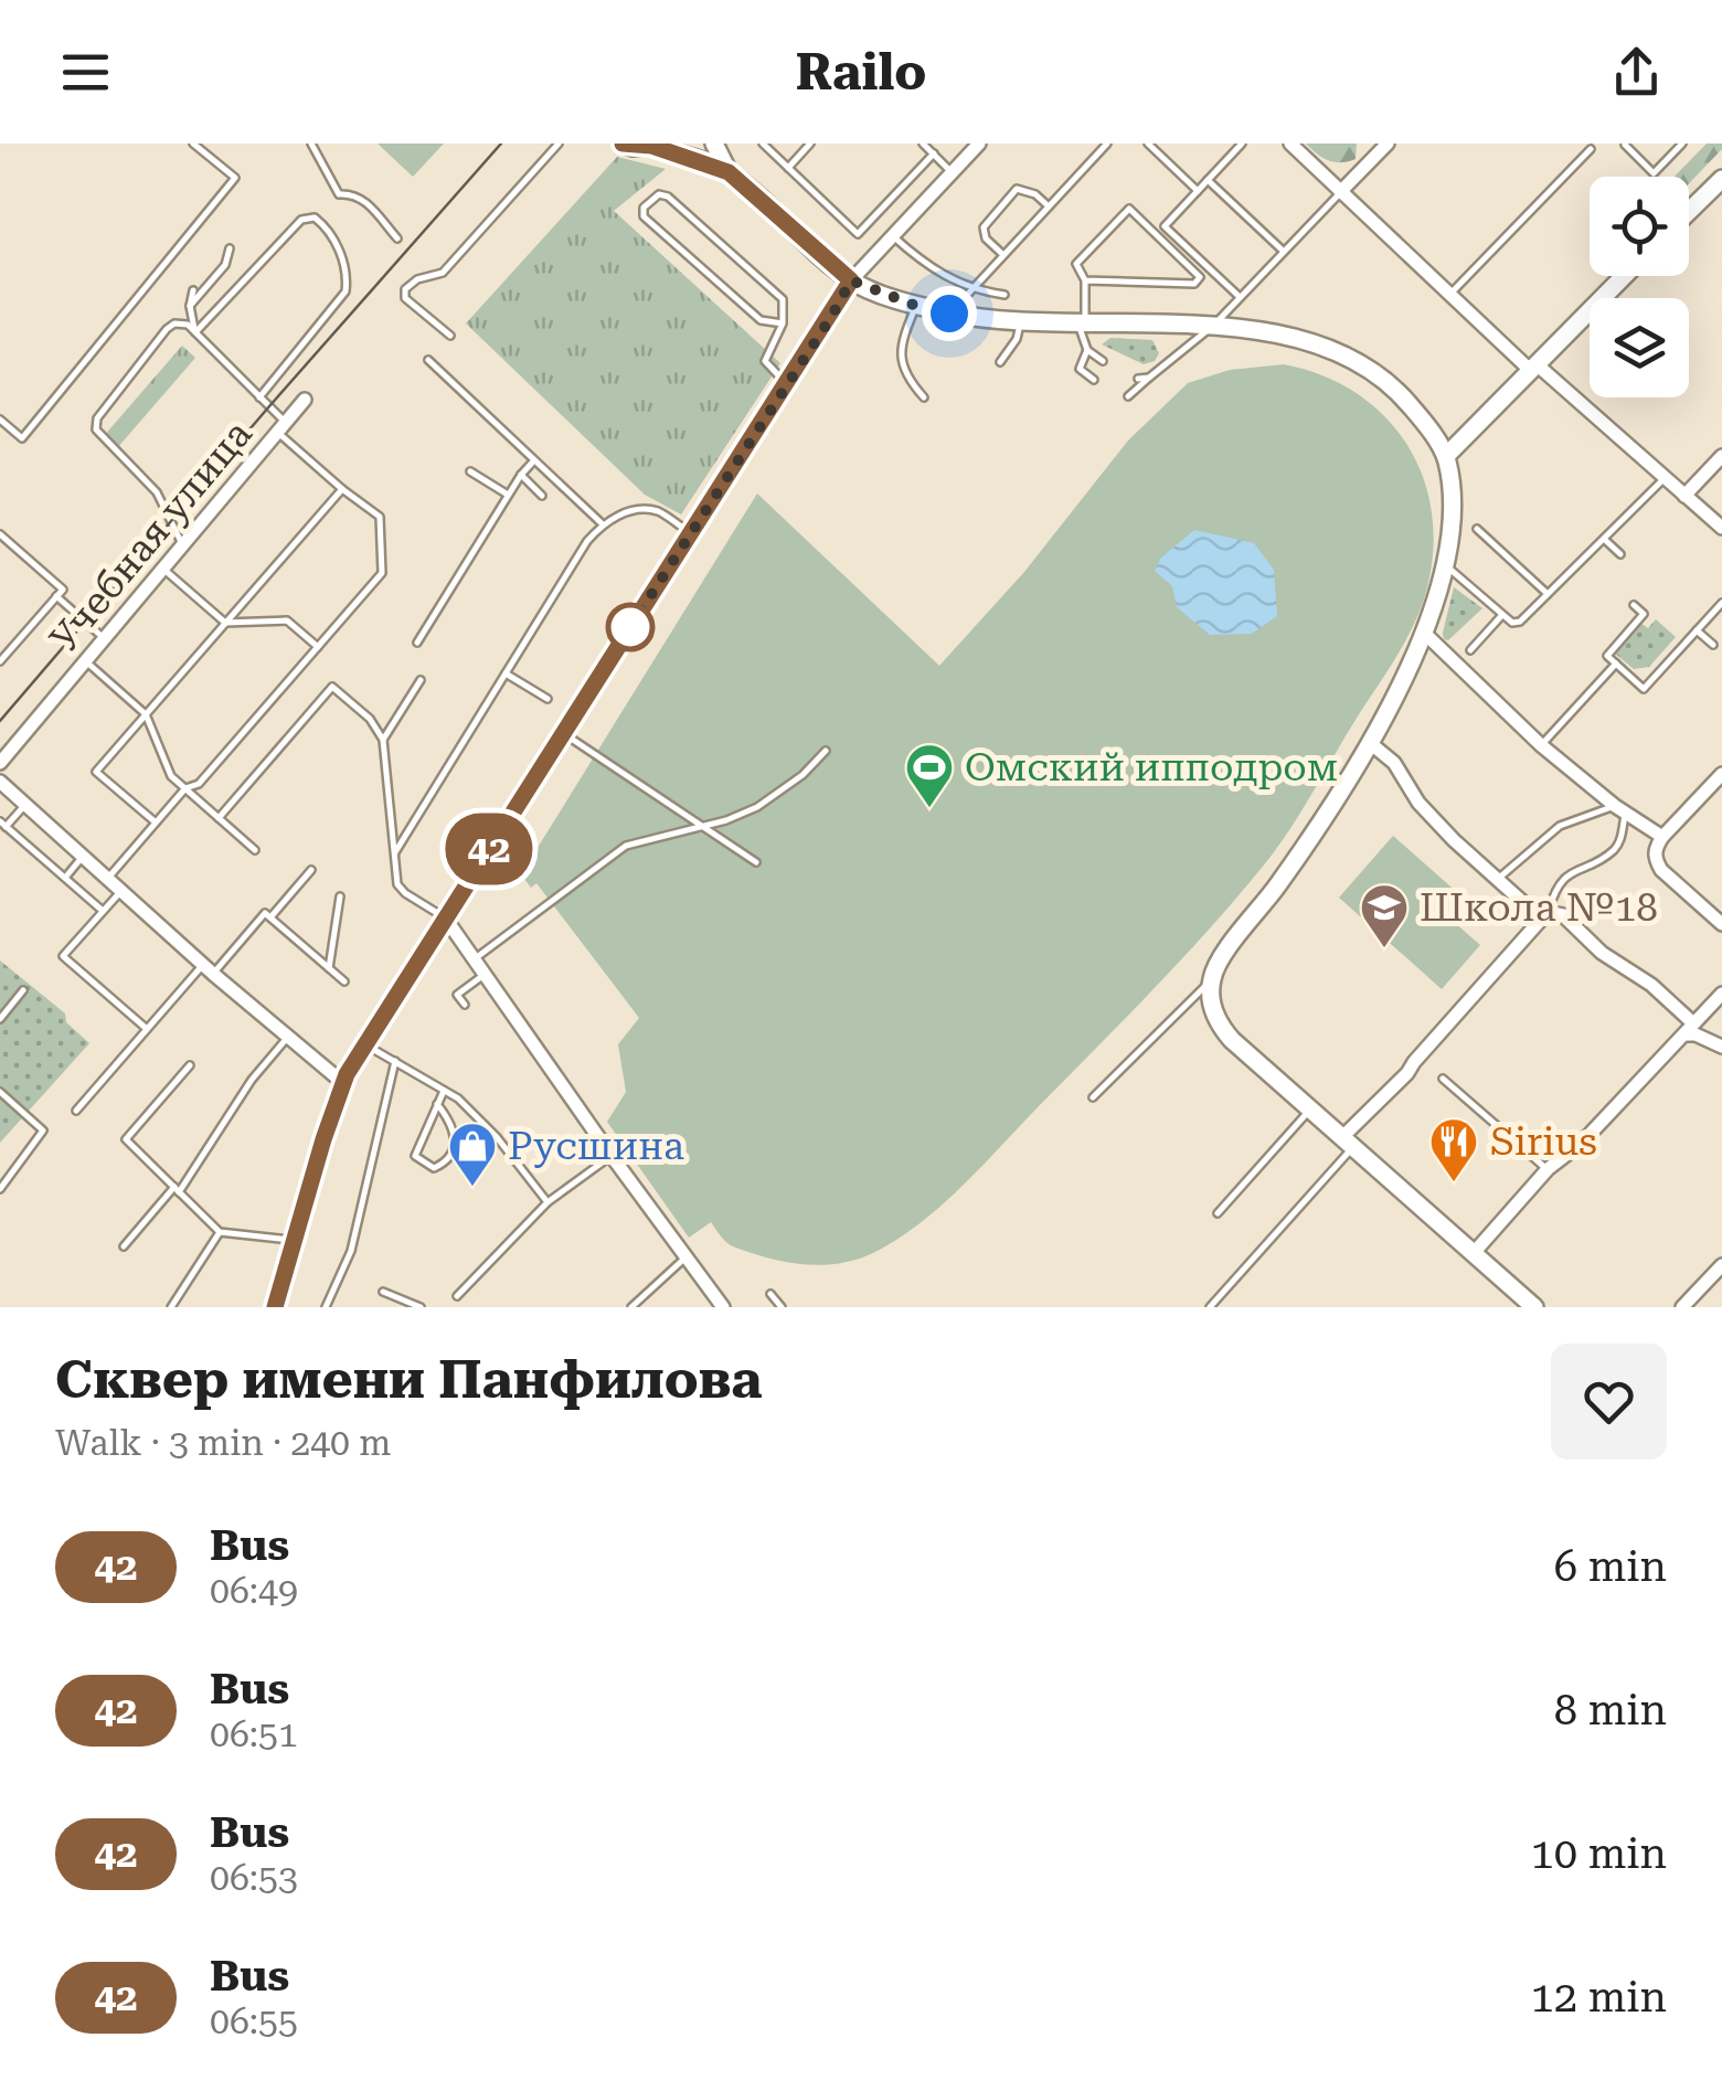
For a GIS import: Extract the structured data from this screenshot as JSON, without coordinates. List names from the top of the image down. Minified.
{"streets":{"street":["Учебная улица"]},"places":{"sports":["Омский ипподром"],"school or university":["Школа №18"],"restaurant":["Sirius"],"shop":["Русшина"]},"lines":["bus line 42"],"page":{"header":"Railo","on_map":"42","heading":["Сквер имени Панфилова","Walk · 3 min · 240 m"],"list":[{"mark":"42","name":"Bus","note":"06:49","value":"6 min"},{"mark":"42","name":"Bus","note":"06:51","value":"8 min"},{"mark":"42","name":"Bus","note":"06:53","value":"10 min"},{"mark":"42","name":"Bus","note":"06:55","value":"12 min"}]}}
